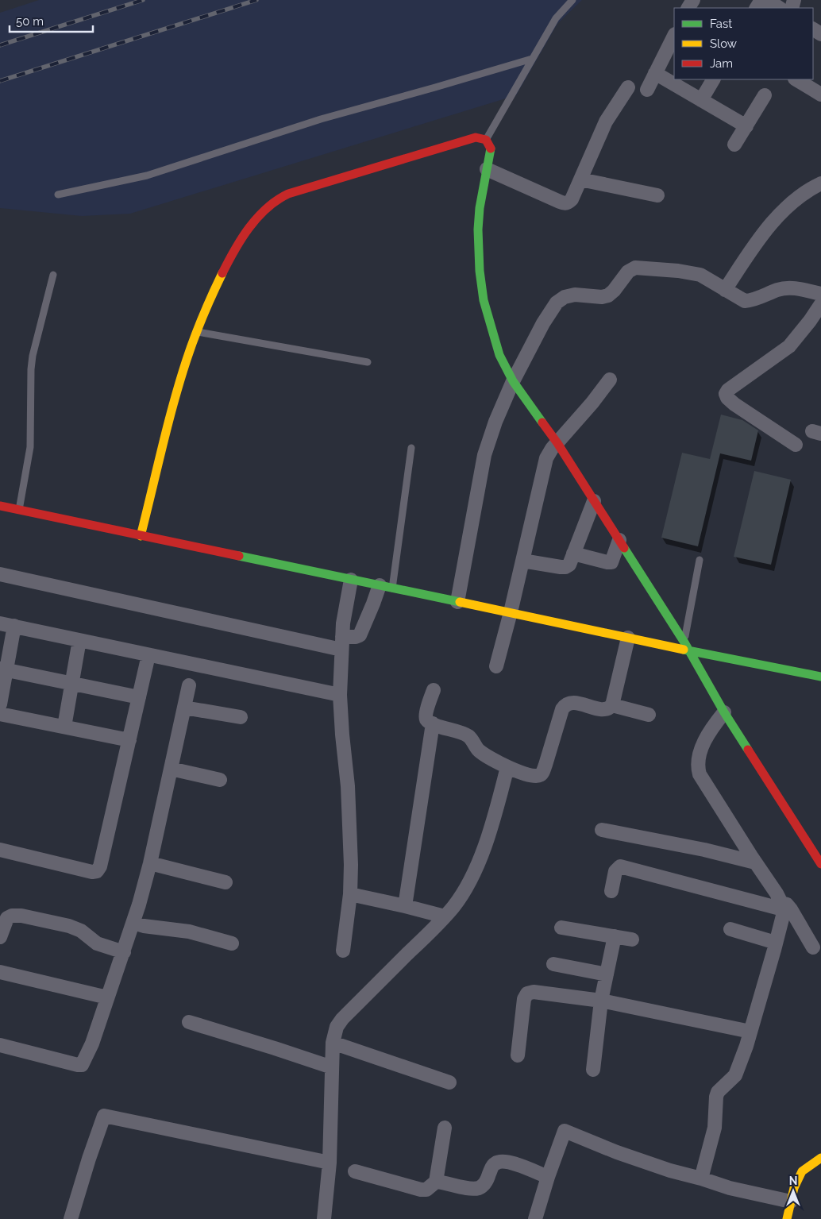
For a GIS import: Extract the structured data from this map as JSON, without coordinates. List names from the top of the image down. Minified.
{"legend":["Fast","Slow","Jam"],"scale_bar":"50 m","north":"top"}
